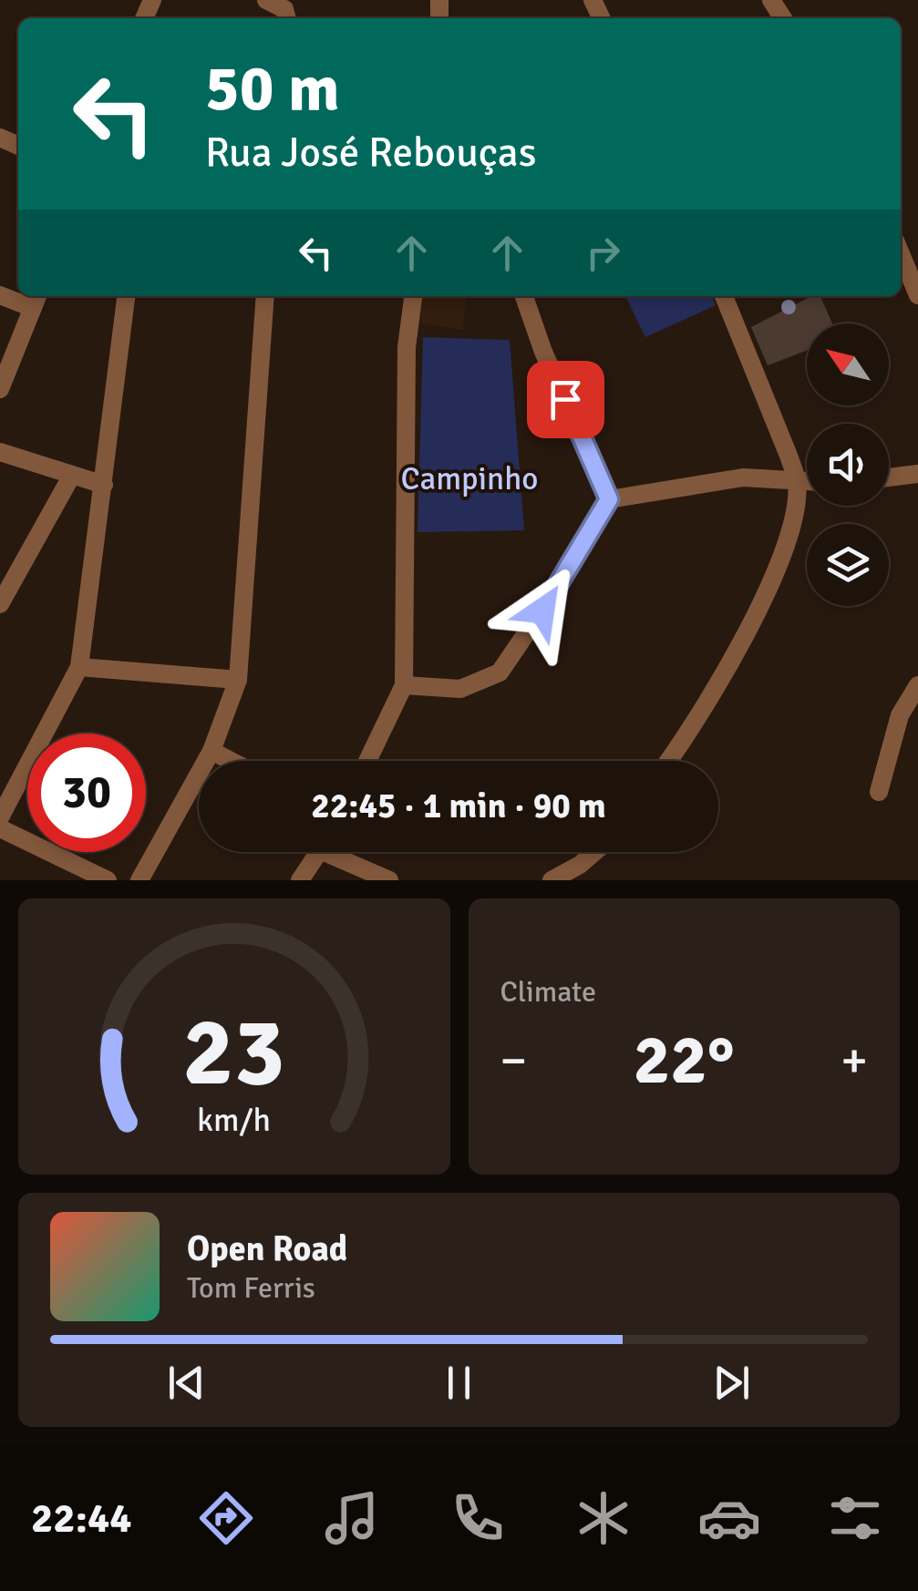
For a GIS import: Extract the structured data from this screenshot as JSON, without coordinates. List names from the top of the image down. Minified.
{"parks":["Campinho"],"north":"top left","page":{"turn":["50 m","Rua José Rebouças"],"limit":"30","trip":"22:45 · 1 min · 90 m","tile":"Climate","heat":["−","22°","+"],"song":["Open Road","Tom Ferris"],"tabs":"22:44","gauge":["23","km/h"]}}
